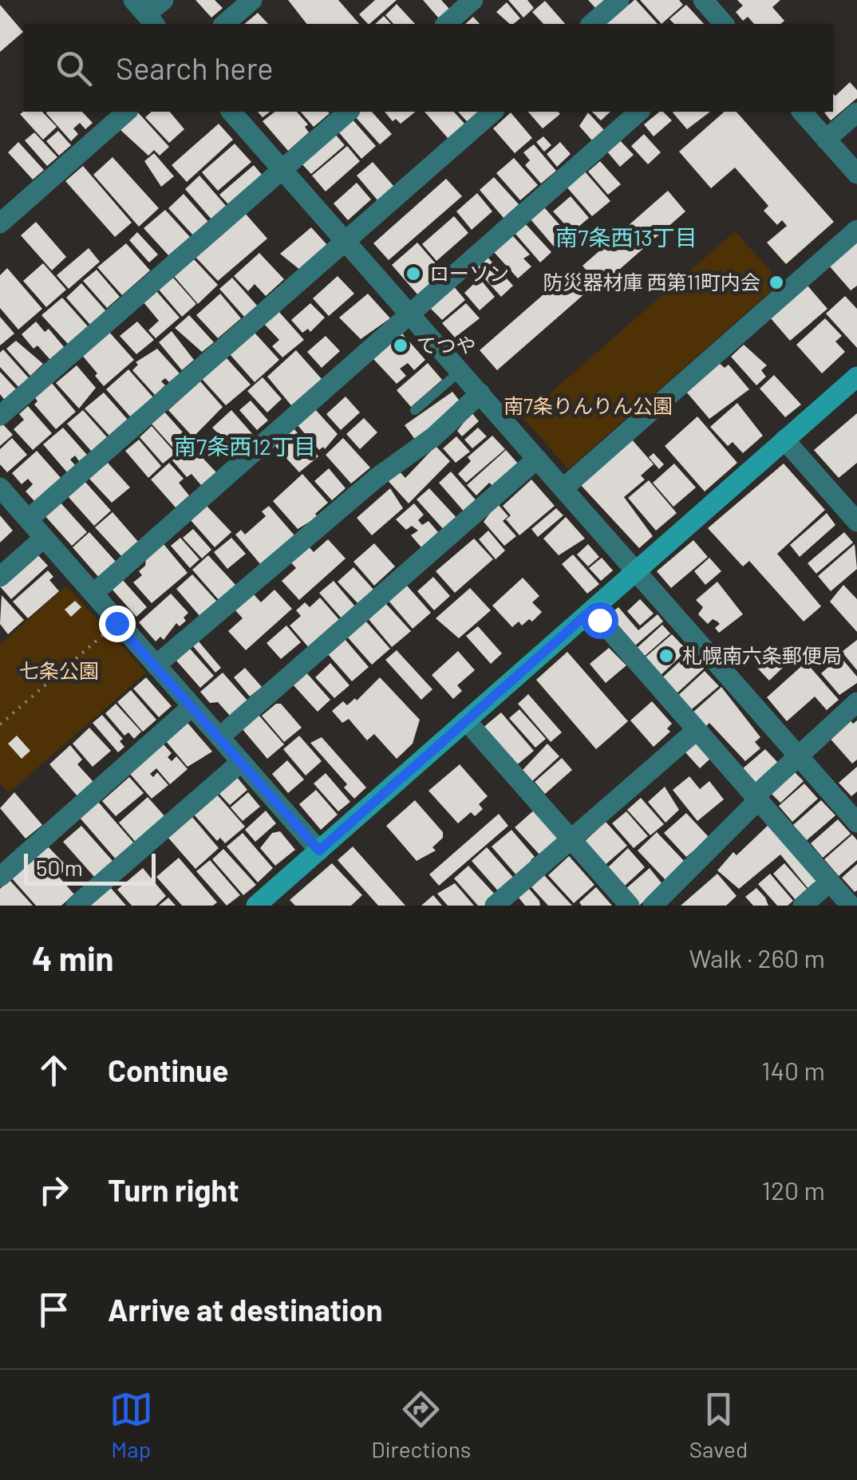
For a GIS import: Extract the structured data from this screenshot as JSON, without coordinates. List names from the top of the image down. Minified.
{"districts":["南7条西13丁目","南7条西12丁目"],"parks":["南7条りんりん公園","七条公園"],"places":["ローソン","防災器材庫 西第11町内会","てつや","札幌南六条郵便局"],"scale_bar":"50 m","page":{"search":"Search here","scale":"50 m","heading":["4 min","Walk · 260 m"],"list":[["Continue","140 m"],["Turn right","120 m"],"Arrive at destination"],"nav":["Map","Directions","Saved"]}}
